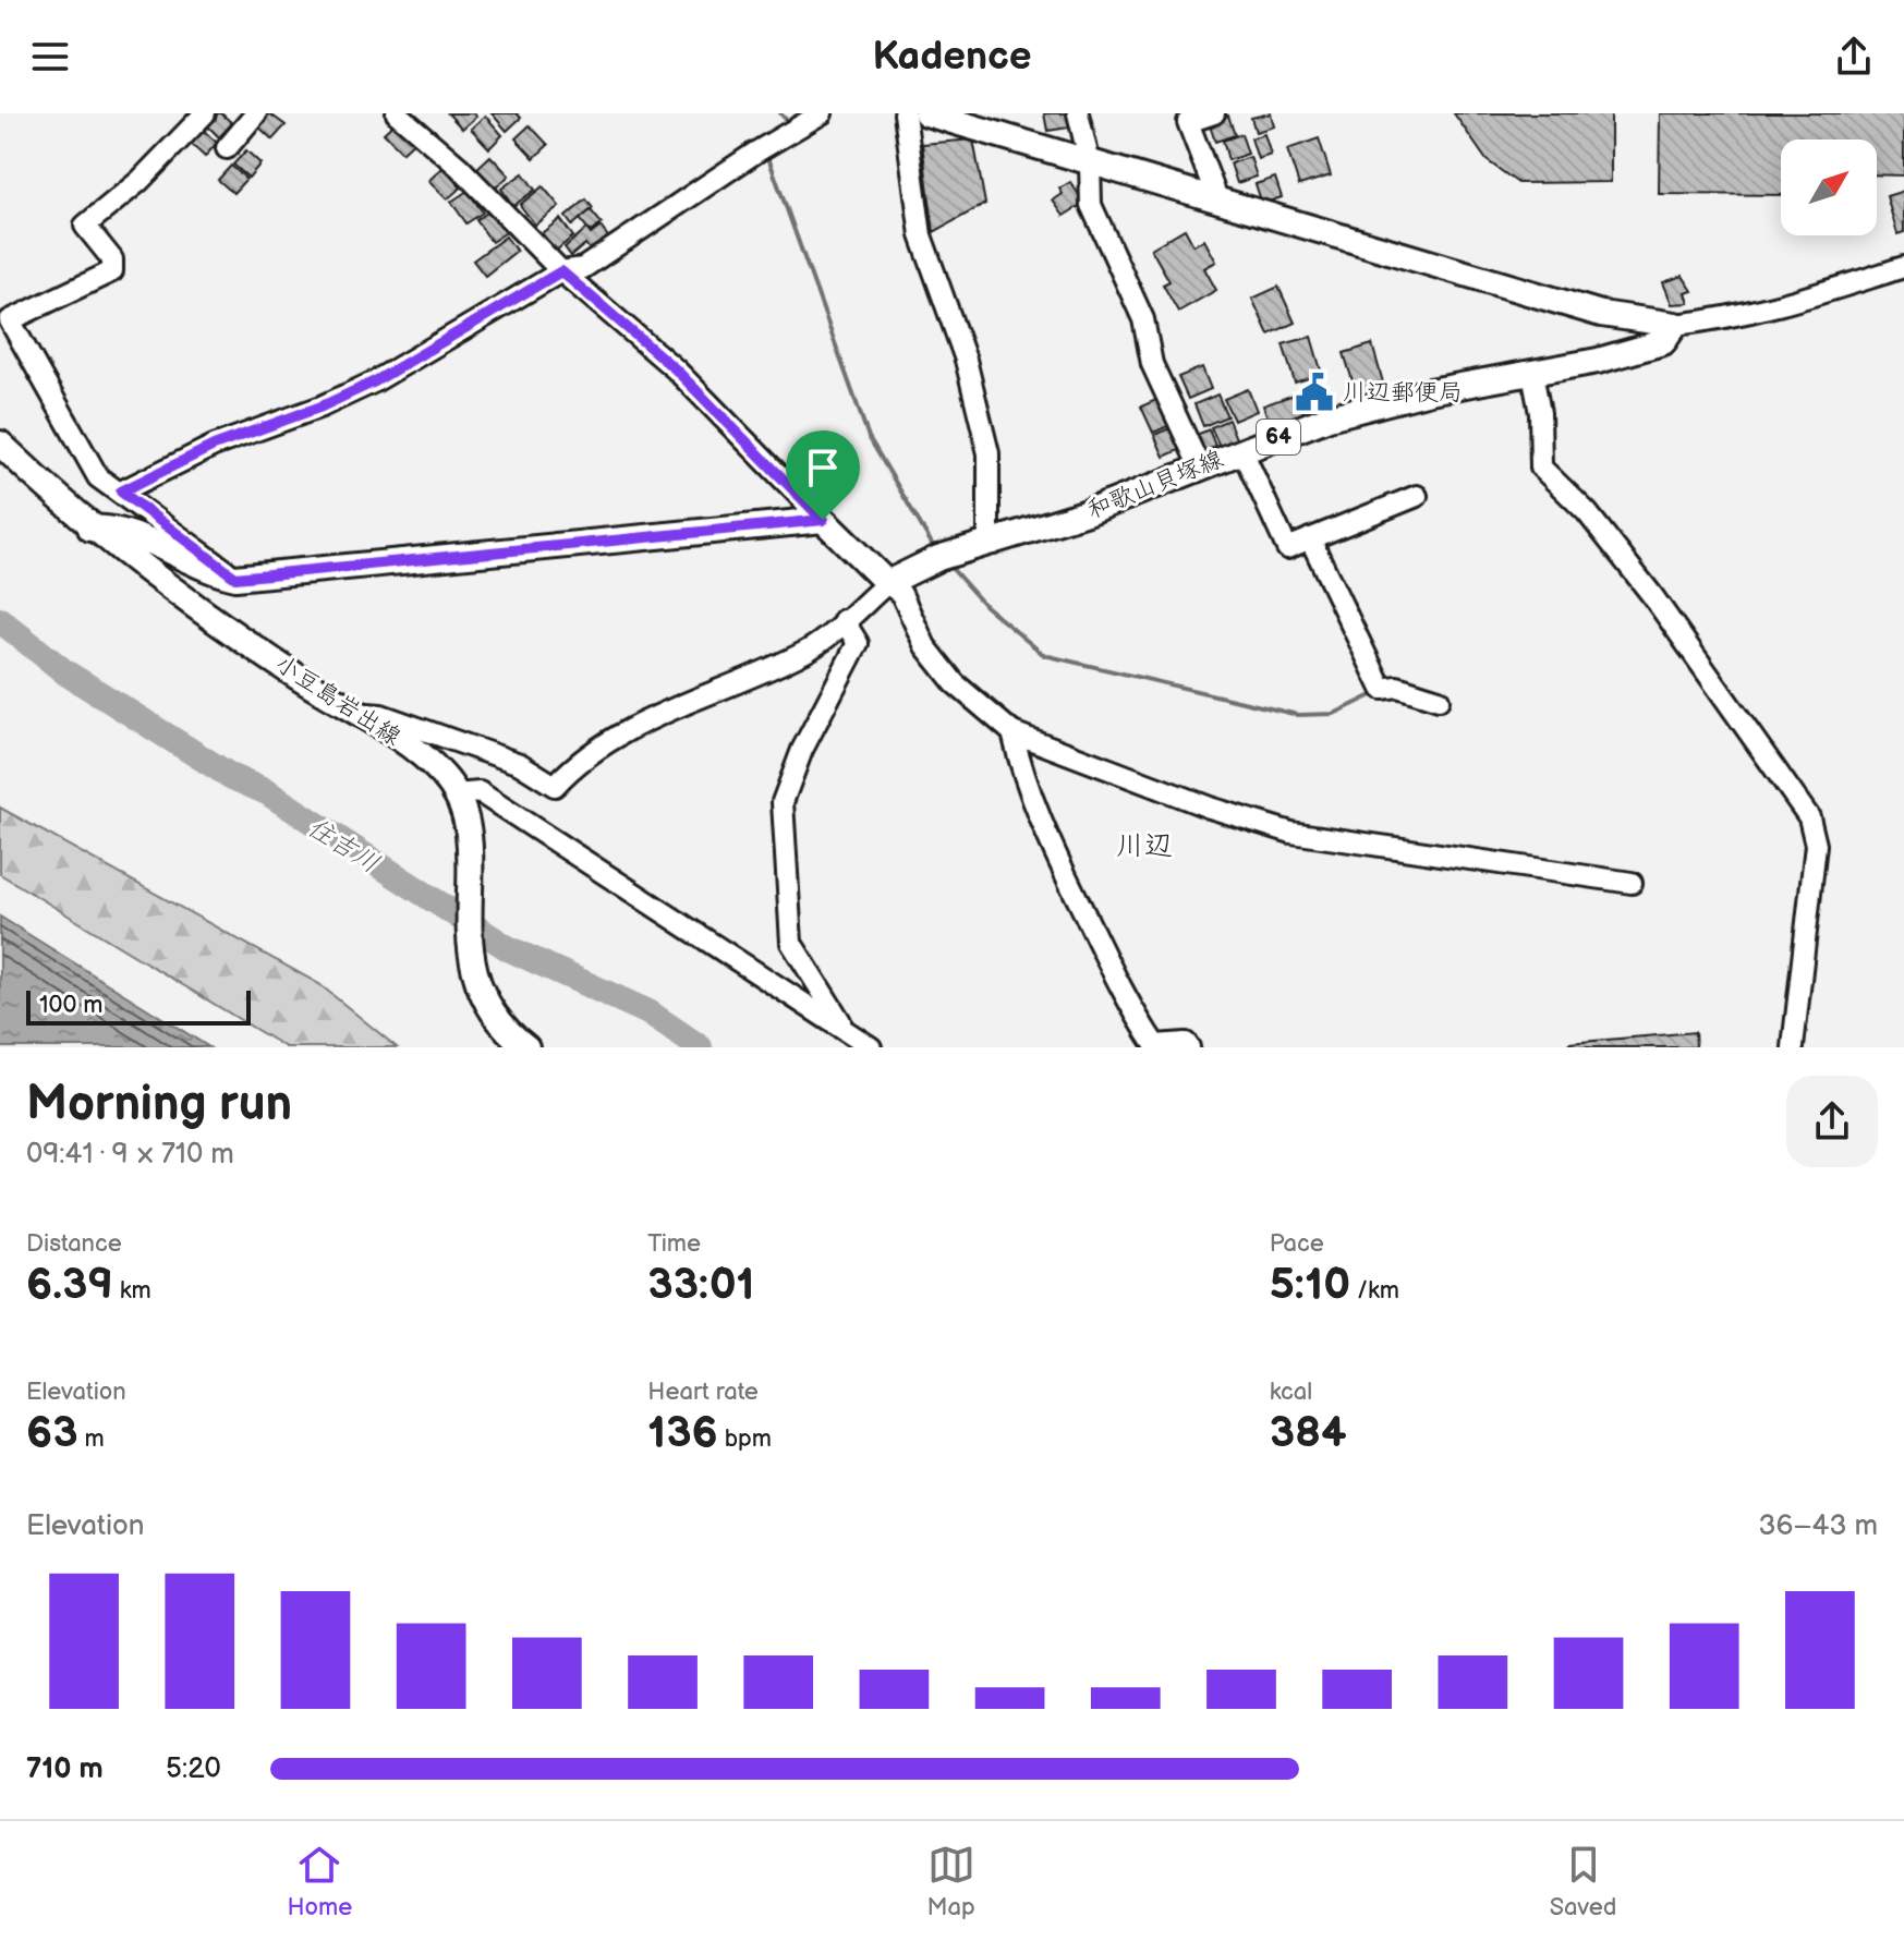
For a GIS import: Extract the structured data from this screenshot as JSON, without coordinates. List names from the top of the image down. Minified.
{"streets":{"main road":["64","和歌山貝塚線","小豆島岩出線"]},"districts":["川辺"],"water":["住吉川"],"places":{"public building":["川辺郵便局"]},"scale_bar":"100 m","north":"top right","page":{"header":"Kadence","scale":"100 m","heading":["Morning run","09:41 · 9 × 710 m"],"stats":[["Distance","6.39 km"],["Time","33:01"],["Pace","5:10 /km"],["Elevation","63 m"],["Heart rate","136 bpm"],["kcal","384"]],"chart":["Elevation","36–43 m"],"list":[{"name":"710 m","note":"5:20"}],"tabs":["Home","Map","Saved"]}}
